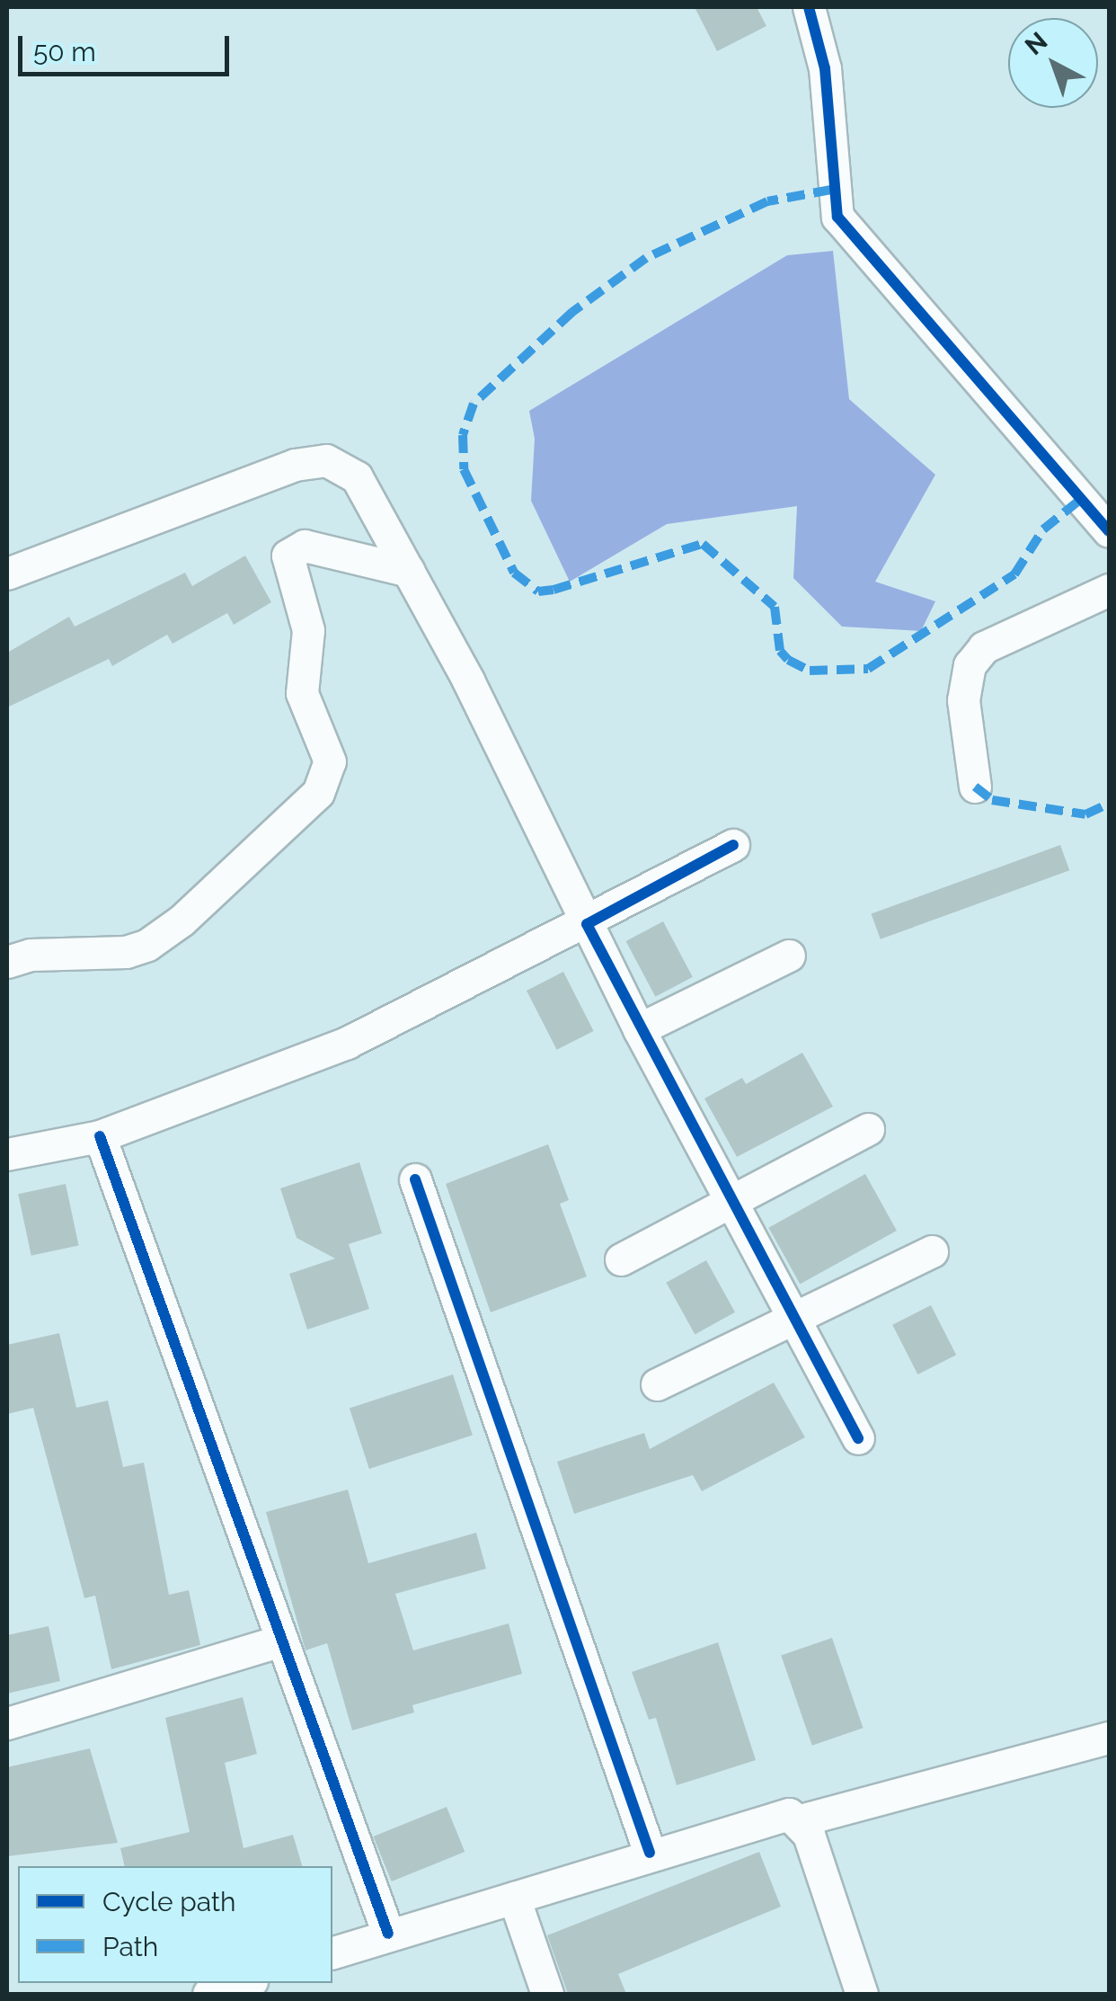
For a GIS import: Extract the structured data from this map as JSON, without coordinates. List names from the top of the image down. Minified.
{"legend":["Cycle path","Path"],"scale_bar":"50 m","north":"top left"}
